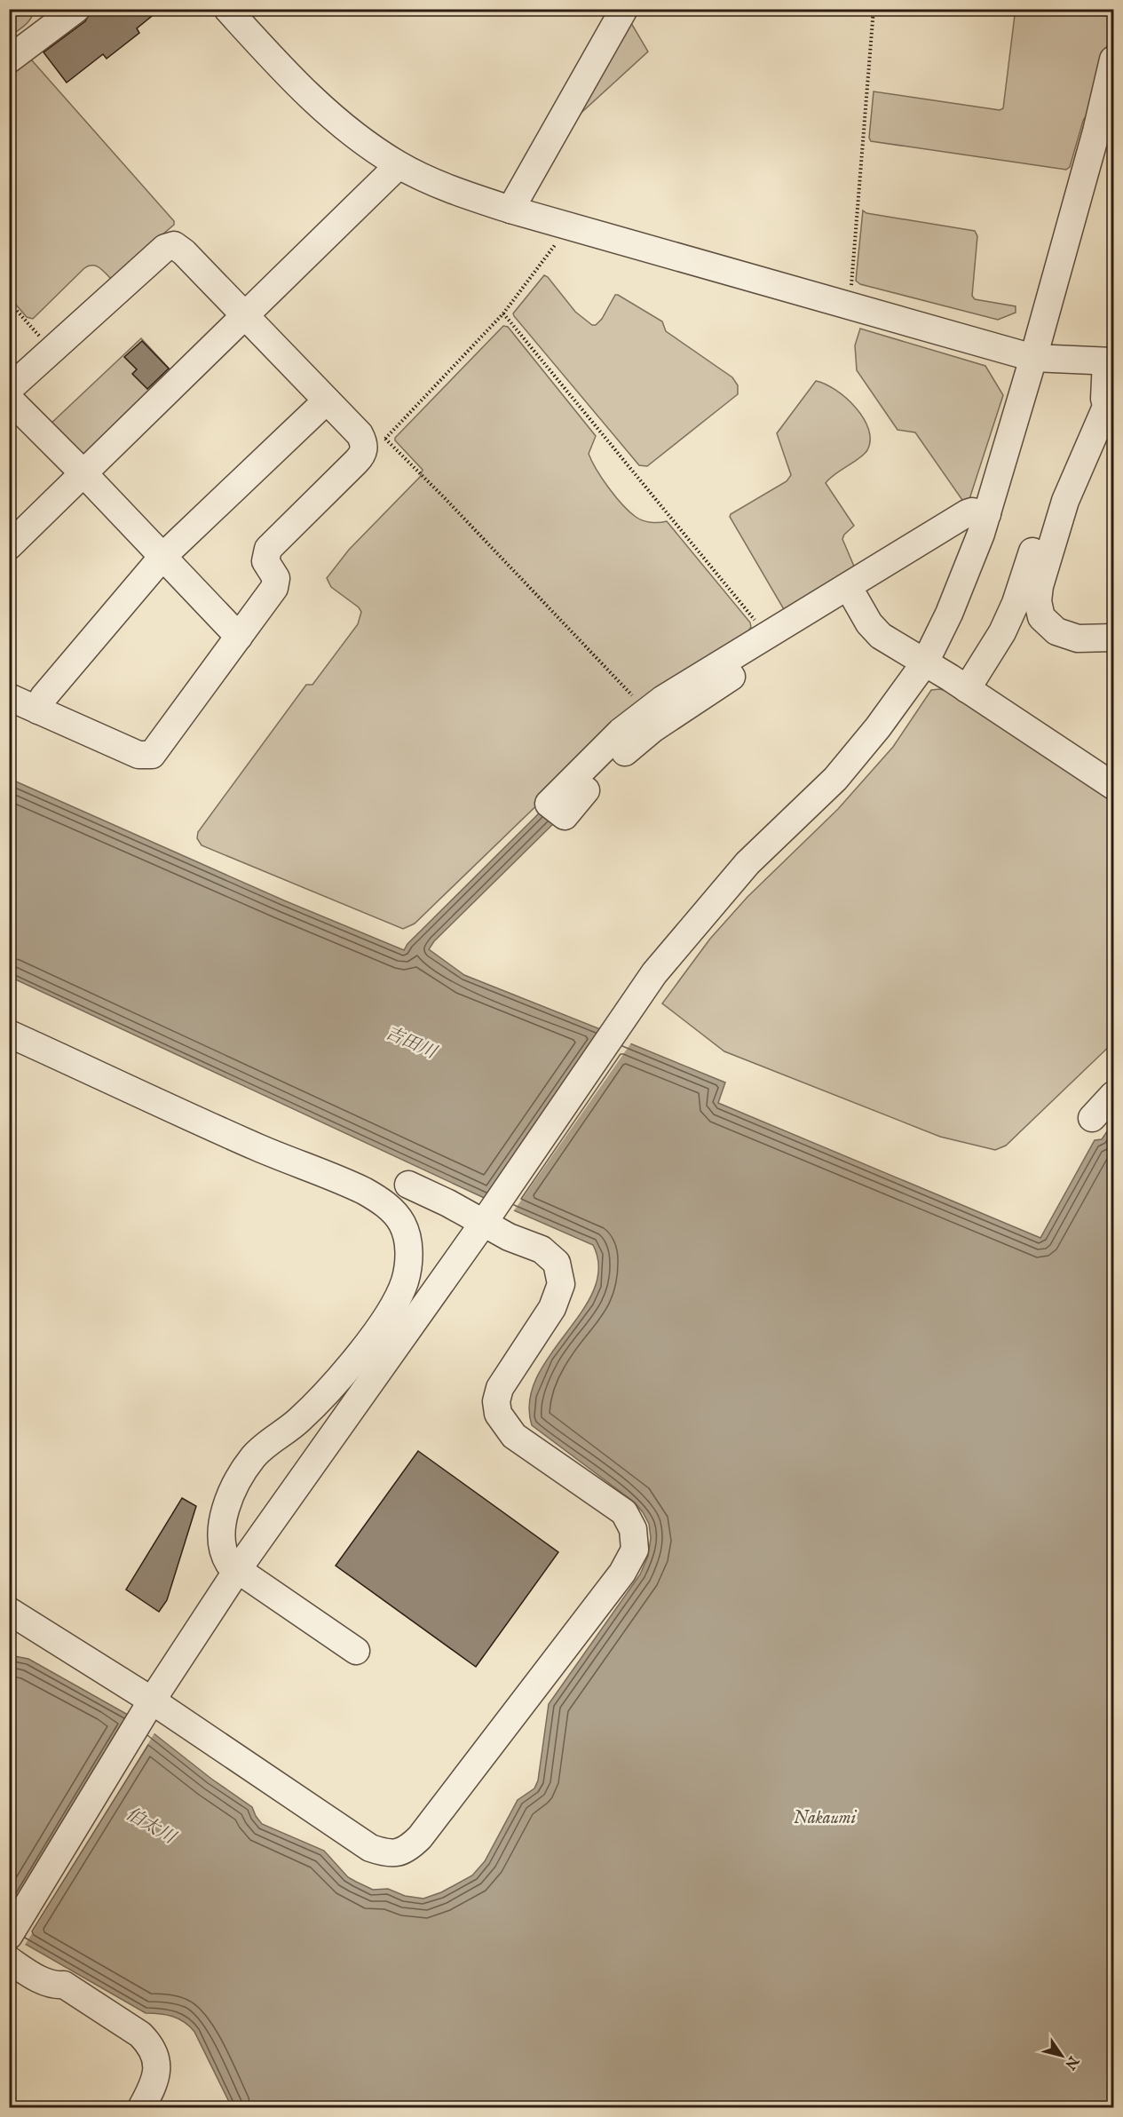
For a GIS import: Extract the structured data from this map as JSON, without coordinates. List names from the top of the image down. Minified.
{"water":["吉田川","Nakaumi","伯太川"],"north":"bottom right"}
